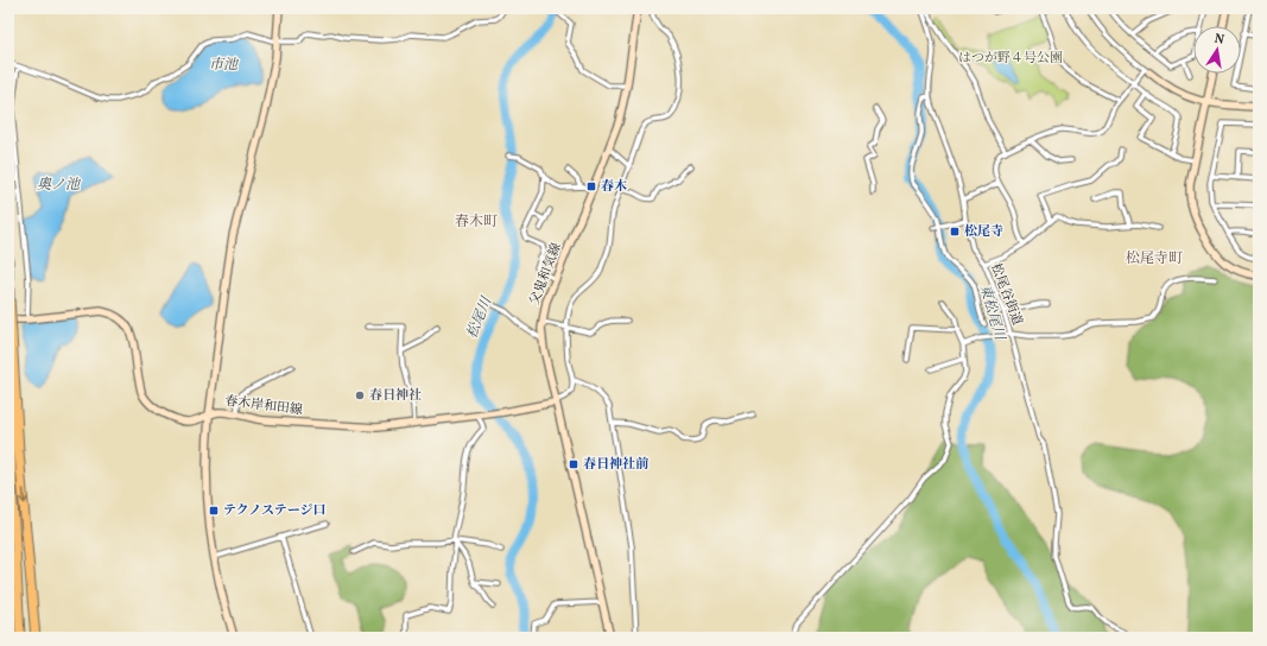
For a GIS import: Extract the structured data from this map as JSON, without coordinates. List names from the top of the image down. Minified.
{"streets":{"main road":["父鬼和気線","春木岸和田線"],"street":["松尾谷街道"]},"crossings":[["父鬼和気線","春木岸和田線"]],"districts":["春木町","松尾寺町"],"water":["市池","奥ノ池","東松尾川","松尾川"],"parks":["はつが野４号公園"],"places":{"transit":["春木","松尾寺","春日神社前","テクノステージ口"],"other":["春日神社"]},"north":"top"}
